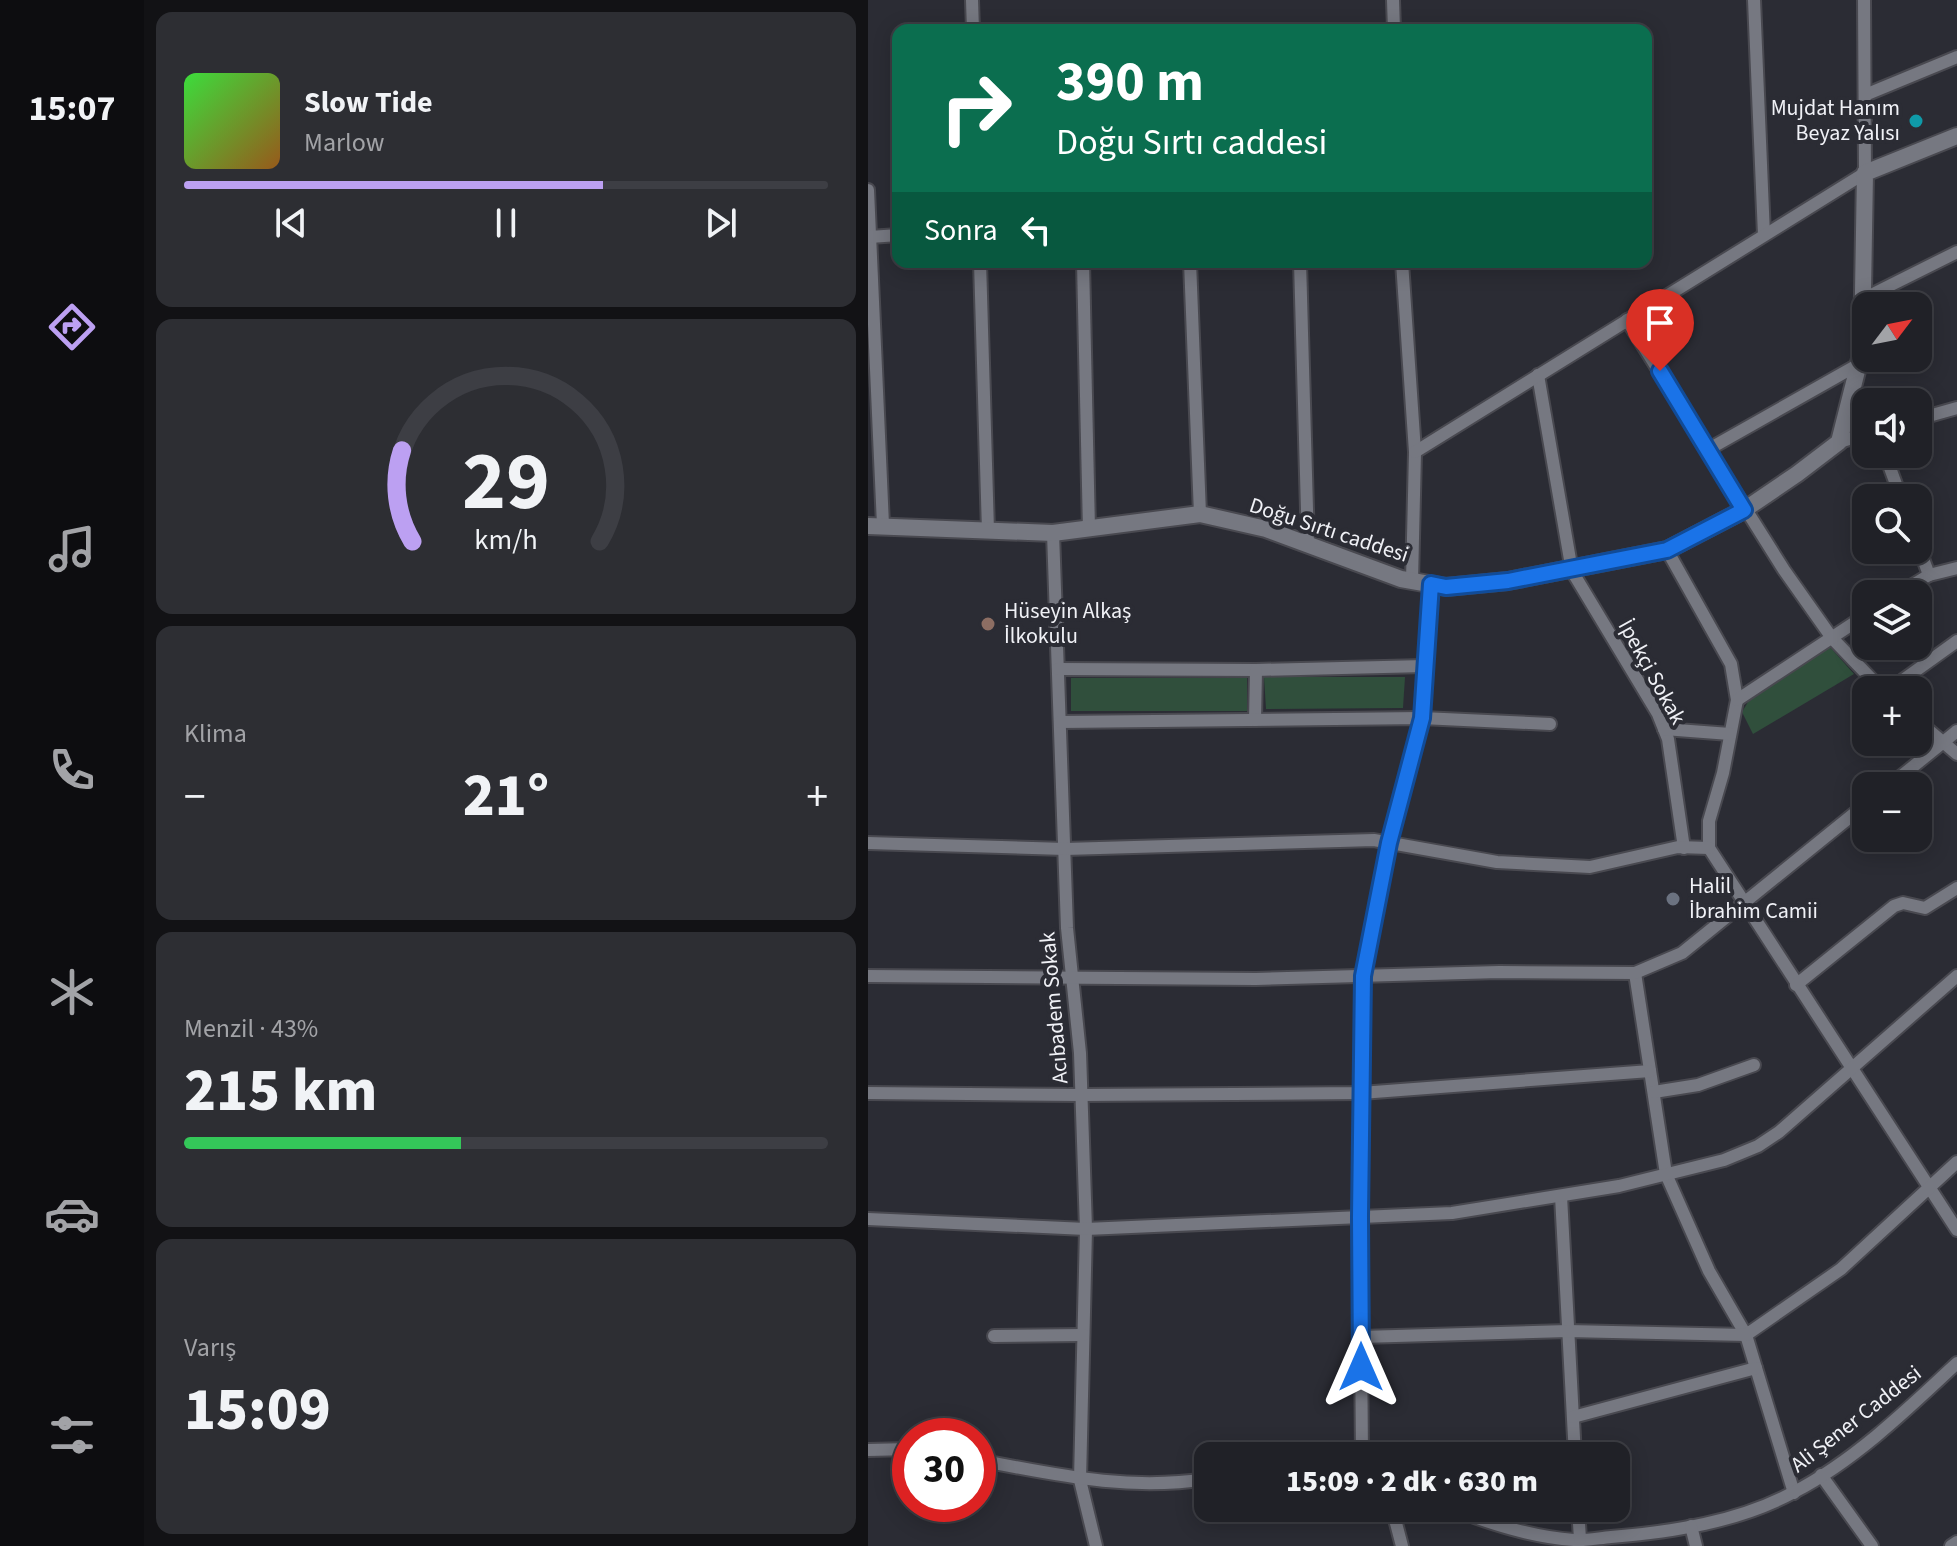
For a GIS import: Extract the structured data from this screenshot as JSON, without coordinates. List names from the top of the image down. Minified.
{"streets":{"street":["Doğu Sırtı caddesi","İpekçi Sokak","Acıbadem Sokak","Ali Şener Caddesi"]},"crossings":[["Doğu Sırtı caddesi","İpekçi Sokak"],["Doğu Sırtı caddesi","Acıbadem Sokak"]],"places":["Mujdat Hanım Beyaz Yalısı","Hüseyin Alkaş İlkokulu","Halil İbrahim Camii"],"north":"top right","page":{"tabs":"15:07","turn":["390 m","Doğu Sırtı caddesi"],"song":["Slow Tide","Marlow"],"then":"Sonra","map_buttons":["+","−"],"tile":["Klima",["Menzil · 43%","215 km"],["Varış","15:09"]],"heat":["−","21°","+"],"limit":"30","trip":"15:09 · 2 dk · 630 m","gauge":["29","km/h"]}}
